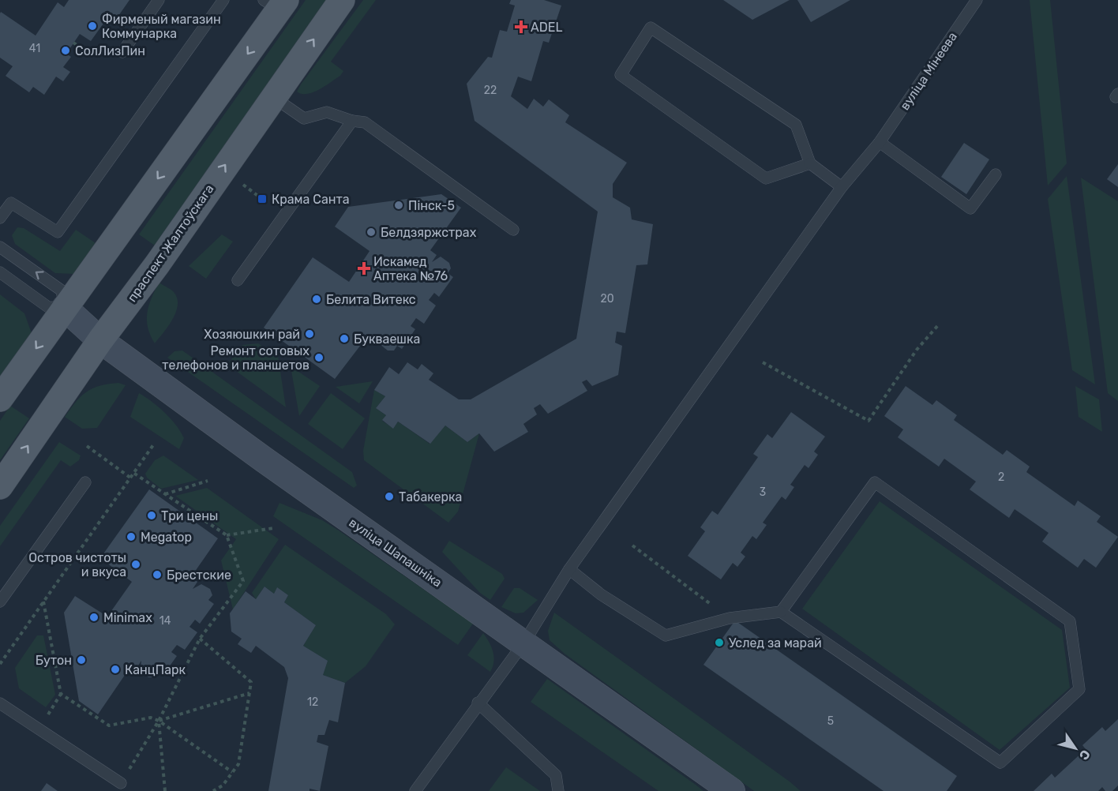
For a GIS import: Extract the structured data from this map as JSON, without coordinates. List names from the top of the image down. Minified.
{"streets":{"main road":["праспект Жалтоўскага"],"street":["вуліца Шапашніка"],"lane":["вуліца Мінеева"]},"crossings":[["вуліца Мінеева","вуліца Шапашніка"],["праспект Жалтоўскага","вуліца Шапашніка"]],"places":{"other":["Фирменый магазин Коммунарка","СолЛизПин","Пінск-5","Белдзяржстрах","Белита Витекс","Хозяюшкин рай","Букваешка","Ремонт сотовых телефонов и планшетов","Табакерка","Три цены","Megatop","Остров чистоты и вкуса","Брестские","Minimax","Услед за марай","Бутон","КанцПарк"],"health":["ADEL","Искамед Аптека №76"],"transit":["Крама Санта"]},"house_numbers":["41","22","20","2","3","14","12","5"],"north":"bottom right"}
